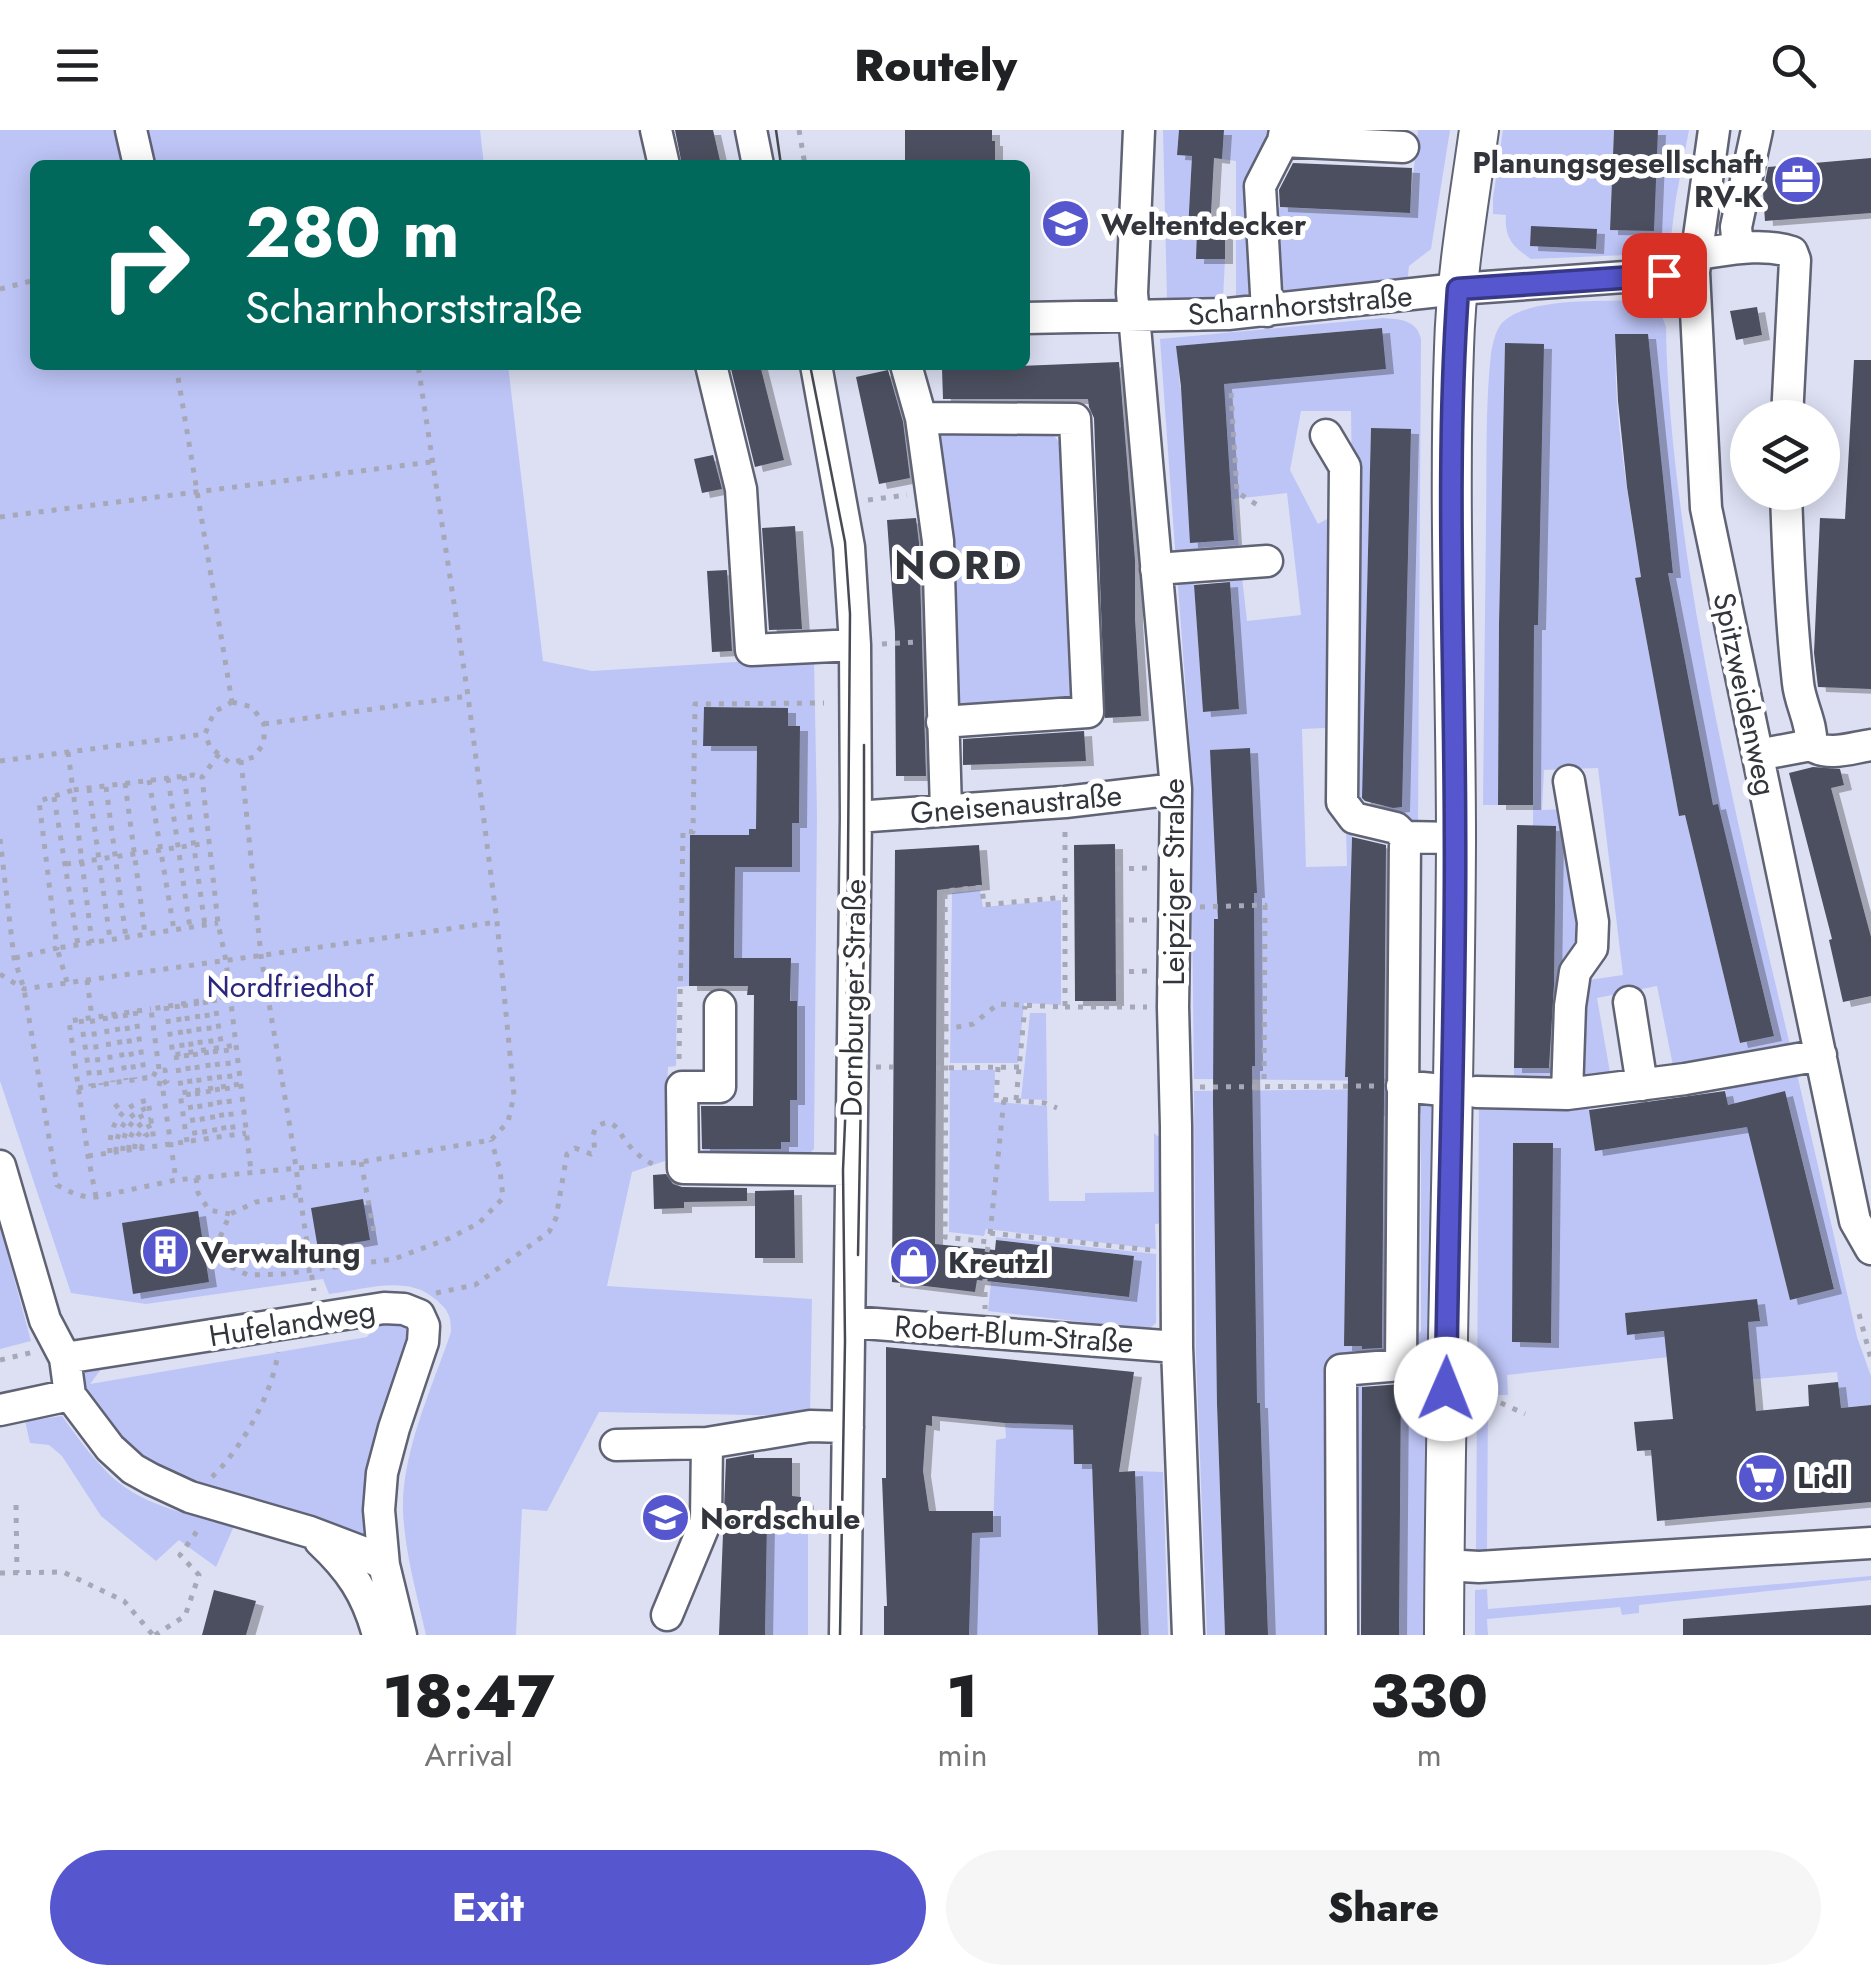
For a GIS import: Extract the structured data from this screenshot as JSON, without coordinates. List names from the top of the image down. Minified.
{"streets":{"street":["Scharnhorststraße","Spitzweidenweg","Gneisenaustraße","Leipziger Straße","Dornburger Straße","Hufelandweg","Robert-Blum-Straße"]},"crossings":[["Scharnhorststraße","Spitzweidenweg"],["Scharnhorststraße","Leipziger Straße"],["Gneisenaustraße","Leipziger Straße"],["Gneisenaustraße","Dornburger Straße"],["Leipziger Straße","Robert-Blum-Straße"],["Dornburger Straße","Robert-Blum-Straße"]],"districts":["NORD"],"parks":["Nordfriedhof"],"places":{"office":["Planungsgesellschaft RV-K"],"school or university":["Weltentdecker","Nordschule"],"building":["Verwaltung"],"shop":["Kreutzl"],"supermarket":["Lidl"]},"page":{"header":"Routely","turn":["280 m","Scharnhorststraße"],"eta":["18:47","Arrival","1","min","330","m"],"buttons":["Exit","Share"]}}
